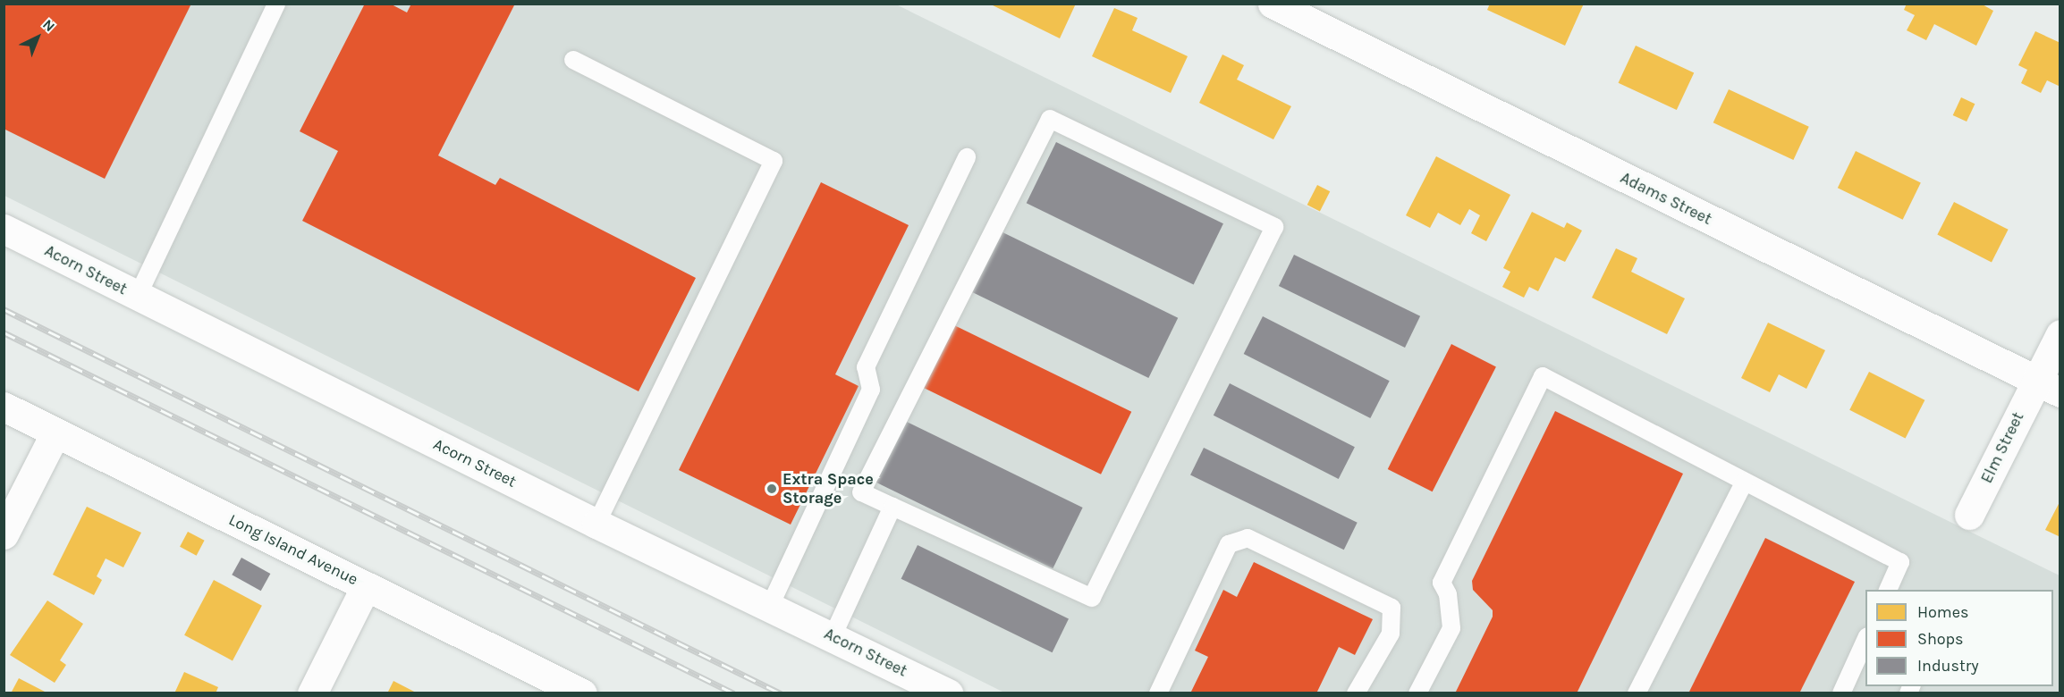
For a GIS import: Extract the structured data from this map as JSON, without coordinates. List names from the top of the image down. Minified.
{"streets":{"street":["Adams Street","Acorn Street","Elm Street","Long Island Avenue"]},"crossings":[["Adams Street","Elm Street"]],"places":["Extra Space Storage"],"legend":["Homes","Shops","Industry"],"north":"top right"}
